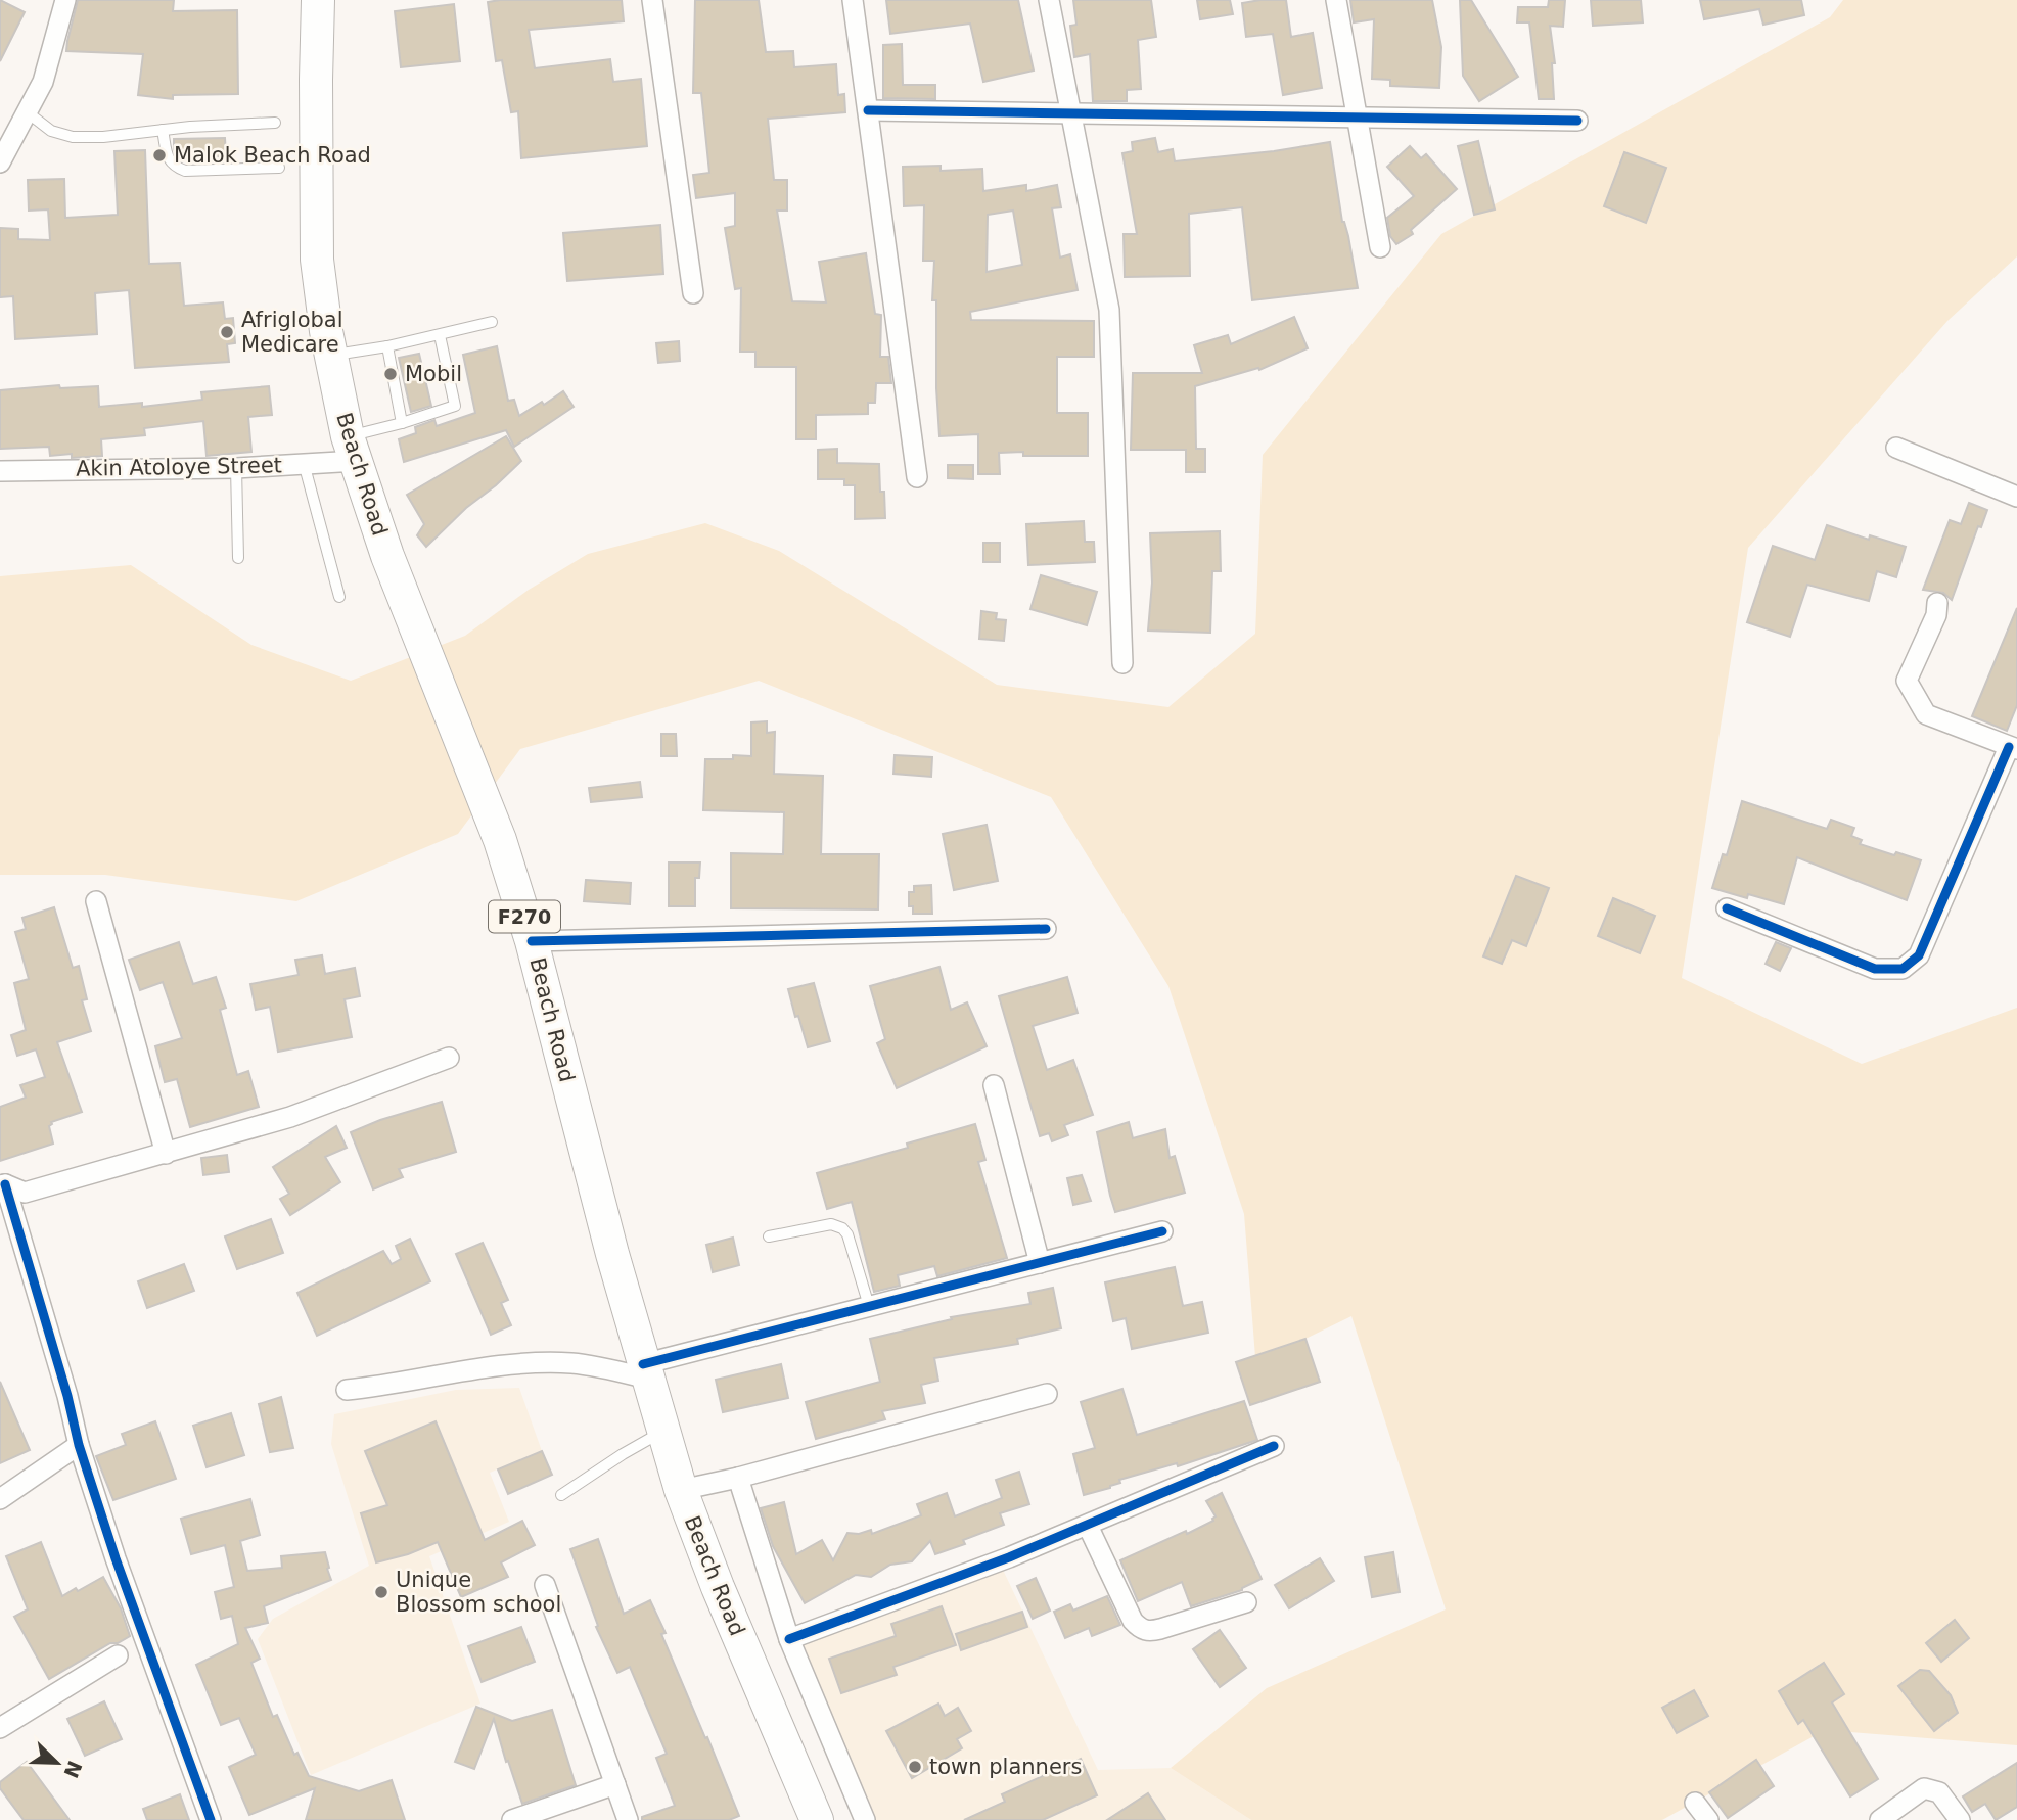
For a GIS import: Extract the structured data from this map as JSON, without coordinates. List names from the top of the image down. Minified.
{"streets":{"main road":["Beach Road","F270"],"street":["Akin Atoloye Street"]},"crossings":[["Akin Atoloye Street","Beach Road"]],"places":["Malok Beach Road","Afriglobal Medicare","Mobil","Unique Blossom school","town planners"],"north":"bottom right"}
